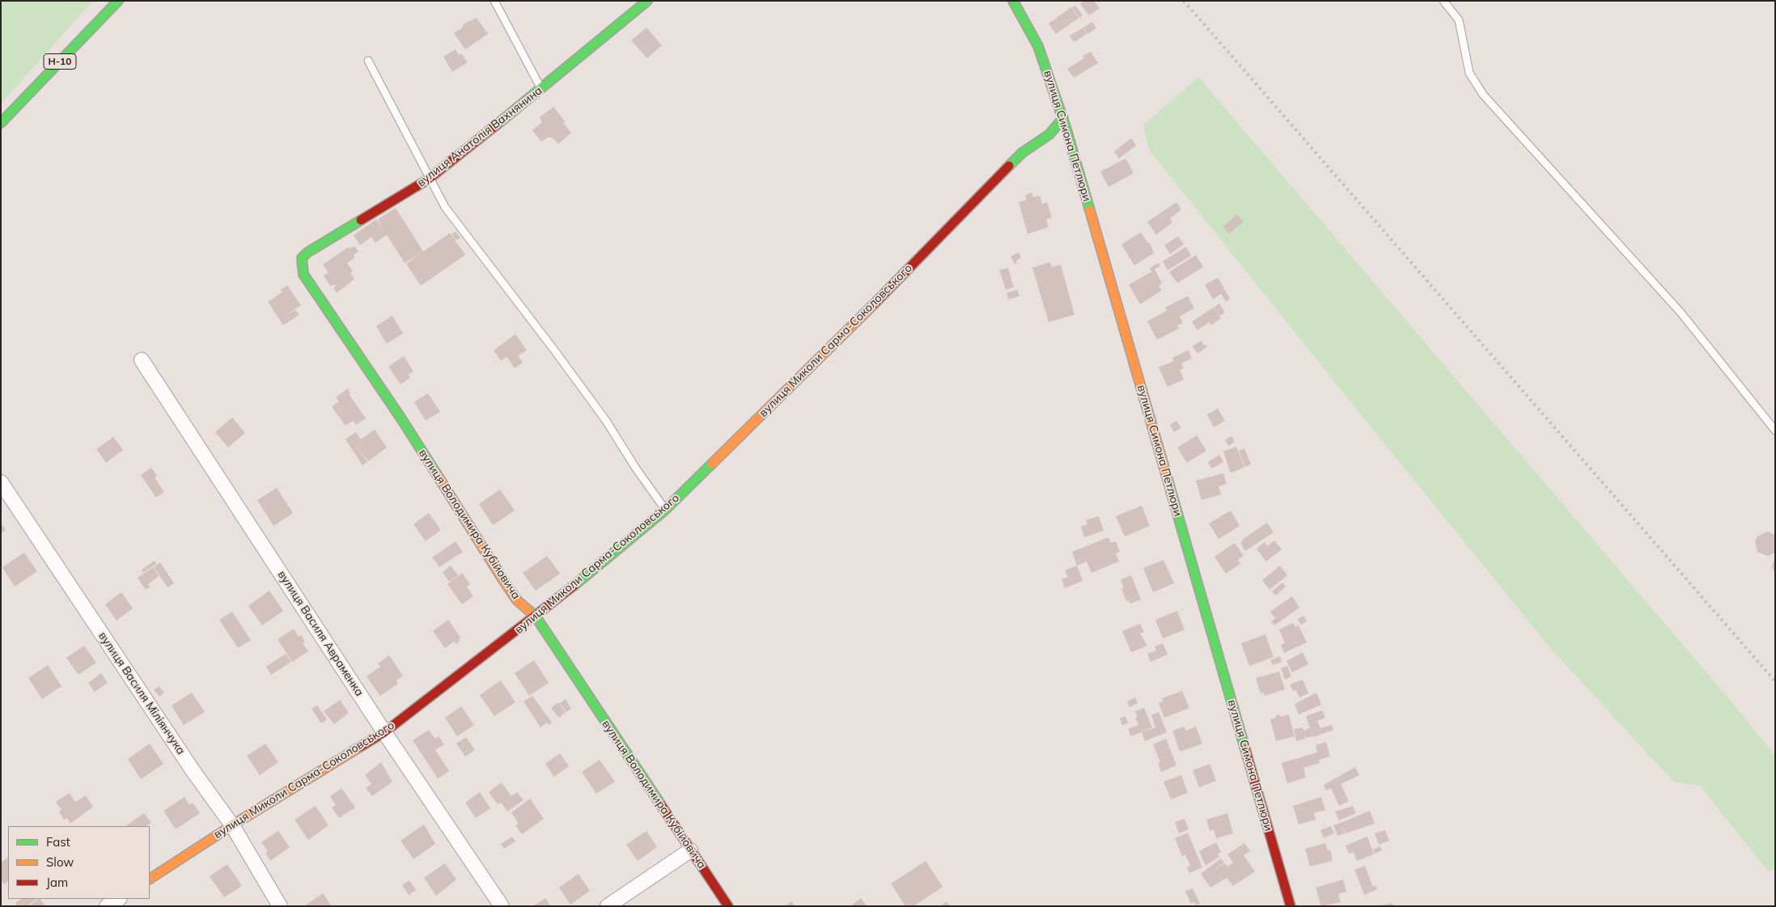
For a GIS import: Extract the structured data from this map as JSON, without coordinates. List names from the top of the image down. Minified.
{"streets":{"street":["Н-10","вулиця Симона Петлюри","вулиця Анатолія Вахнянина","вулиця Миколи Сарма-Соколовського","вулиця Володимира Кубійовича","вулиця Василя Авраменка","вулиця Василя Міліянчука"]},"crossings":[["вулиця Симона Петлюри","вулиця Миколи Сарма-Соколовського"],["вулиця Анатолія Вахнянина","вулиця Володимира Кубійовича"],["вулиця Миколи Сарма-Соколовського","вулиця Володимира Кубійовича"],["вулиця Миколи Сарма-Соколовського","вулиця Василя Авраменка"],["вулиця Миколи Сарма-Соколовського","вулиця Василя Міліянчука"]],"legend":["Fast","Slow","Jam"]}
